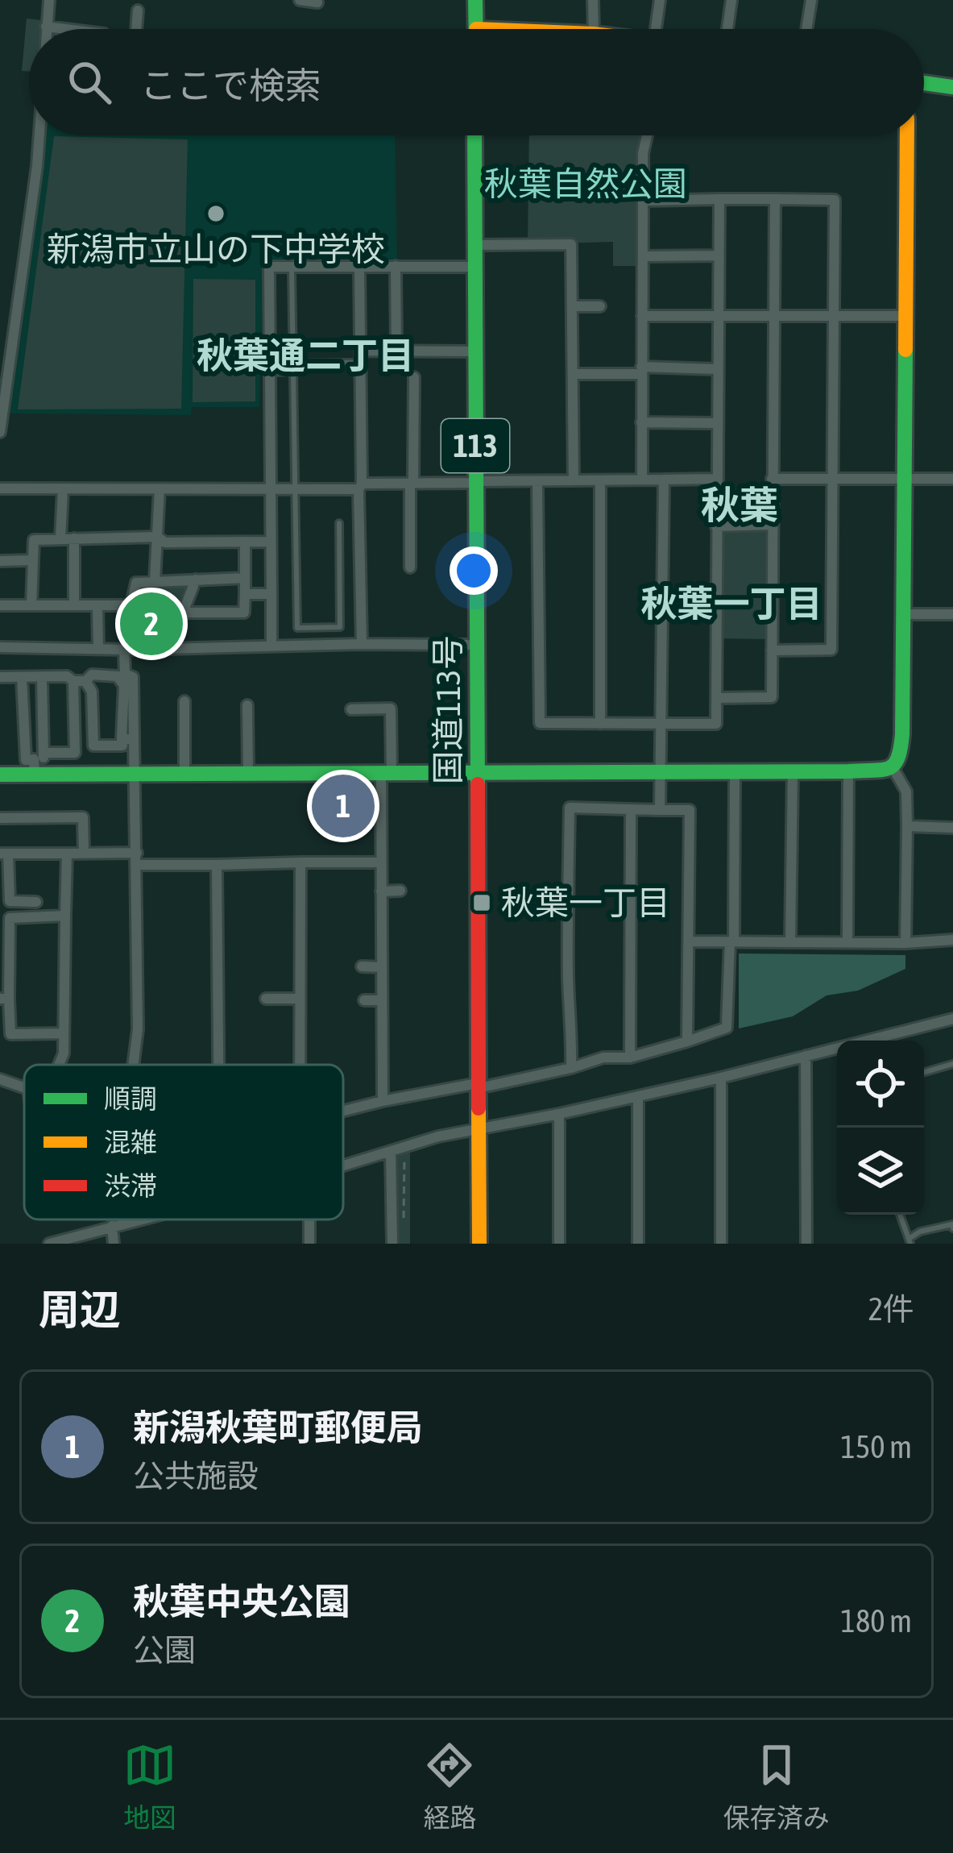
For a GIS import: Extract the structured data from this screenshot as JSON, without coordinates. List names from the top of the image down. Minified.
{"streets":{"main road":["113","国道113号"]},"districts":["秋葉通二丁目","秋葉","秋葉一丁目"],"parks":["秋葉自然公園"],"places":{"other":["新潟市立山の下中学校"],"transit":["秋葉一丁目"]},"legend":["順調","混雑","渋滞"],"page":{"search":"ここで検索","pins":["2","1"],"heading":["周辺","2件"],"list":[{"mark":"1","name":"新潟秋葉町郵便局","note":"公共施設","value":"150 m"},{"mark":"2","name":"秋葉中央公園","note":"公園","value":"180 m"}],"nav":["地図","経路","保存済み"]}}
